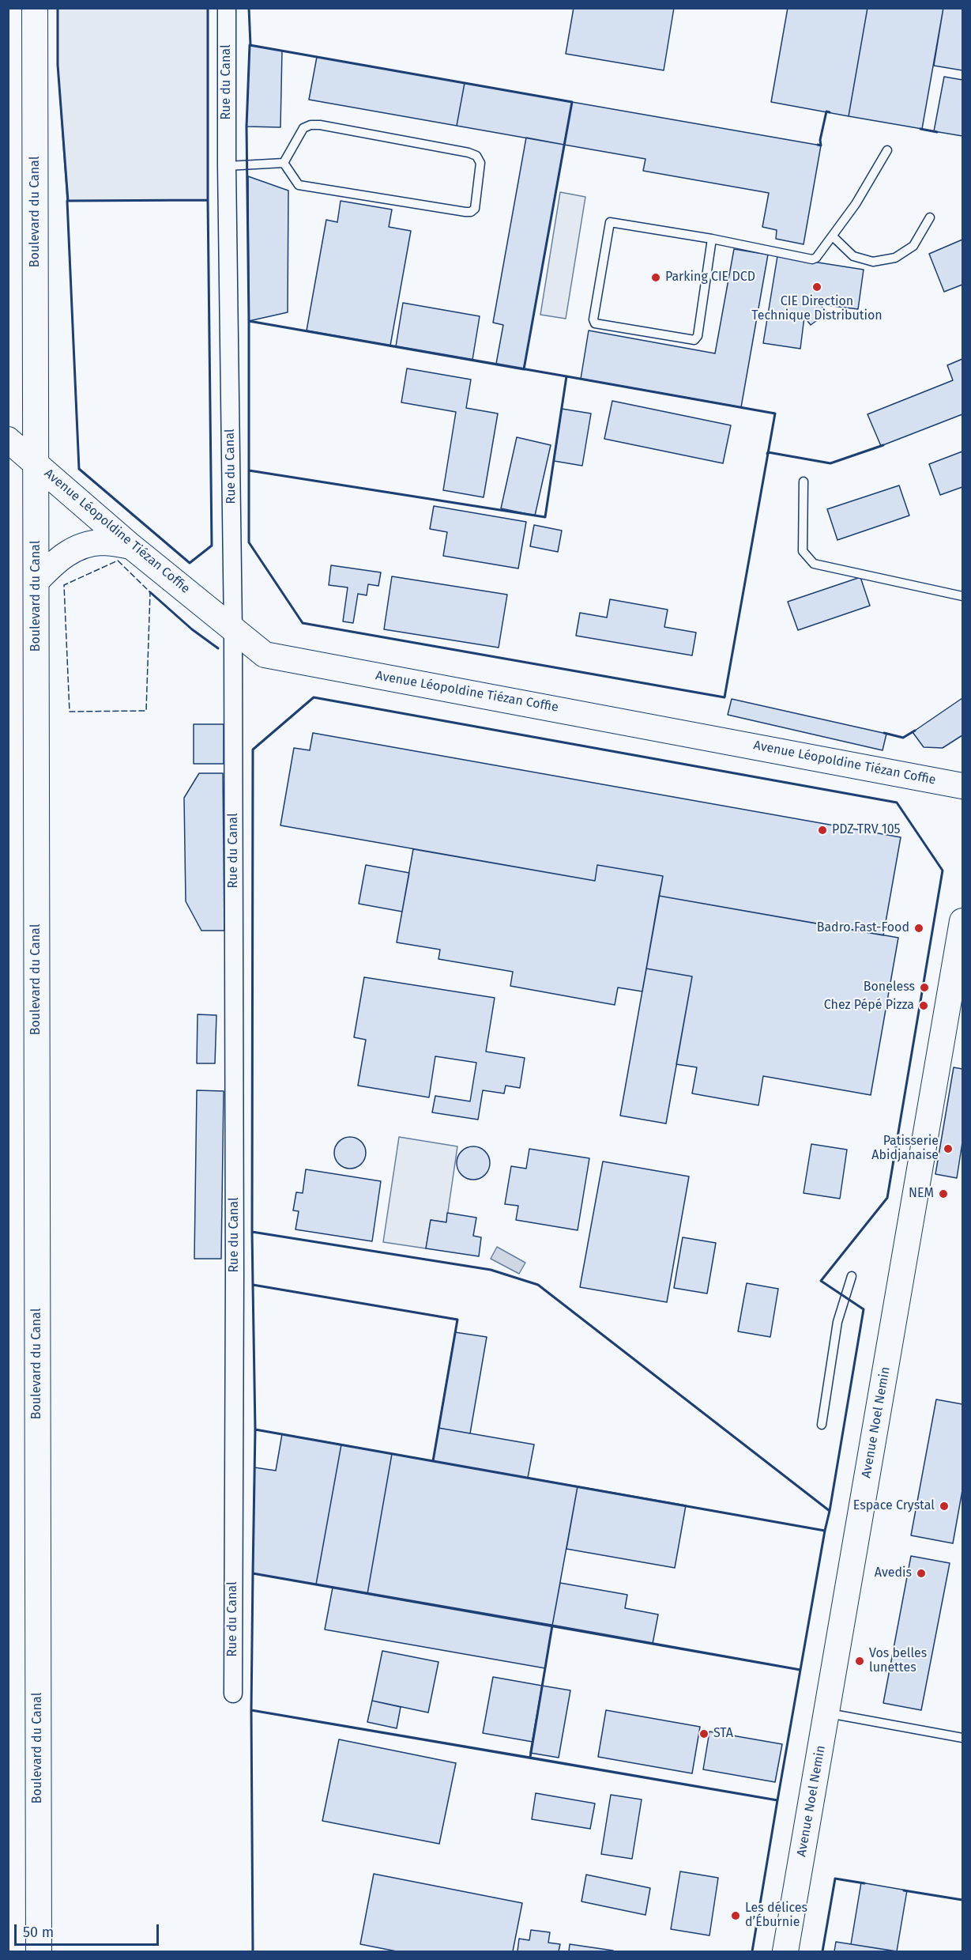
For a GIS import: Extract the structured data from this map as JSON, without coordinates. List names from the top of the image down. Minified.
{"streets":{"street":["Rue du Canal","Boulevard du Canal","Avenue Léopoldine Tiézan Coffie","Avenue Noel Nemin"]},"crossings":[["Rue du Canal","Avenue Léopoldine Tiézan Coffie"],["Boulevard du Canal","Avenue Léopoldine Tiézan Coffie"]],"places":["Parking CIE DCD","CIE Direction Technique Distribution","PDZ TRV 105","Badro Fast-Food","Boneless","Chez Pépé Pizza","Patisserie Abidjanaise","NEM","Espace Crystal","Avedis","Vos belles lunettes","STA","Les délices d’Éburnie"],"scale_bar":"50 m"}
